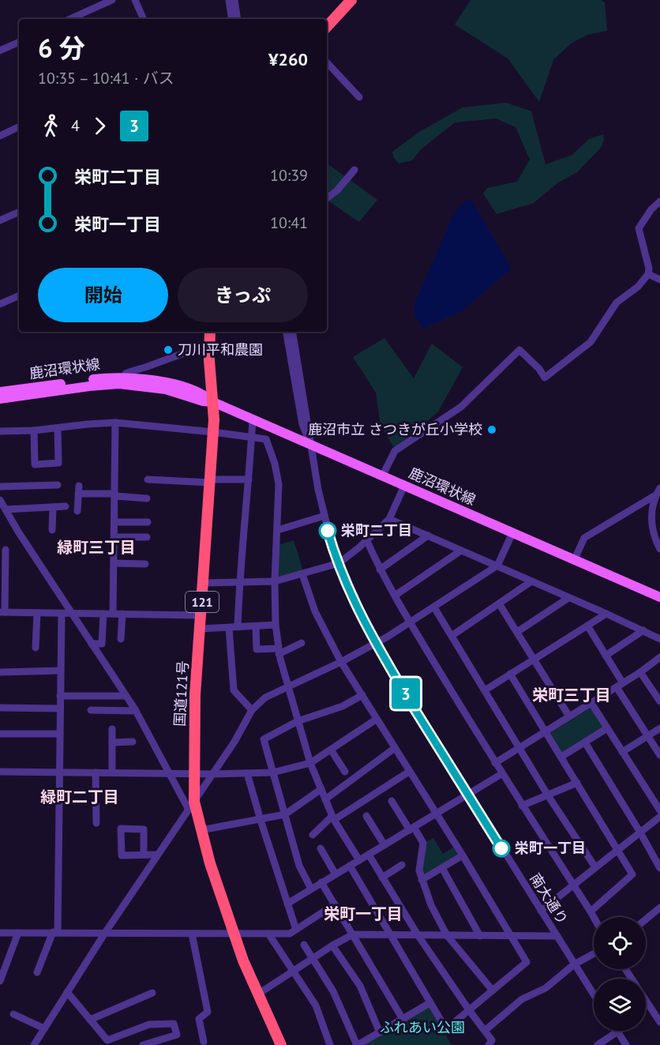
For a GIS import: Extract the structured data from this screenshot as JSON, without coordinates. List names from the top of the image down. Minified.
{"streets":{"highway":["121","国道121号"],"main road":["鹿沼環状線"],"street":["南大通り"]},"crossings":[["鹿沼環状線","国道121号"],["鹿沼環状線","南大通り"]],"districts":["緑町三丁目","栄町三丁目","緑町二丁目","栄町一丁目"],"parks":["ふれあい公園"],"places":["刀川平和農園","鹿沼市立 さつきが丘小学校","栄町二丁目","栄町一丁目"],"lines":["bus line 3"],"page":{"on_map":"3","heading":["6 分","10:35 – 10:41 · バス","¥260"],"legs":["4","3"],"list":[{"name":"栄町二丁目","value":"10:39"},{"name":"栄町一丁目","value":"10:41"}],"buttons":["開始","きっぷ"]}}
